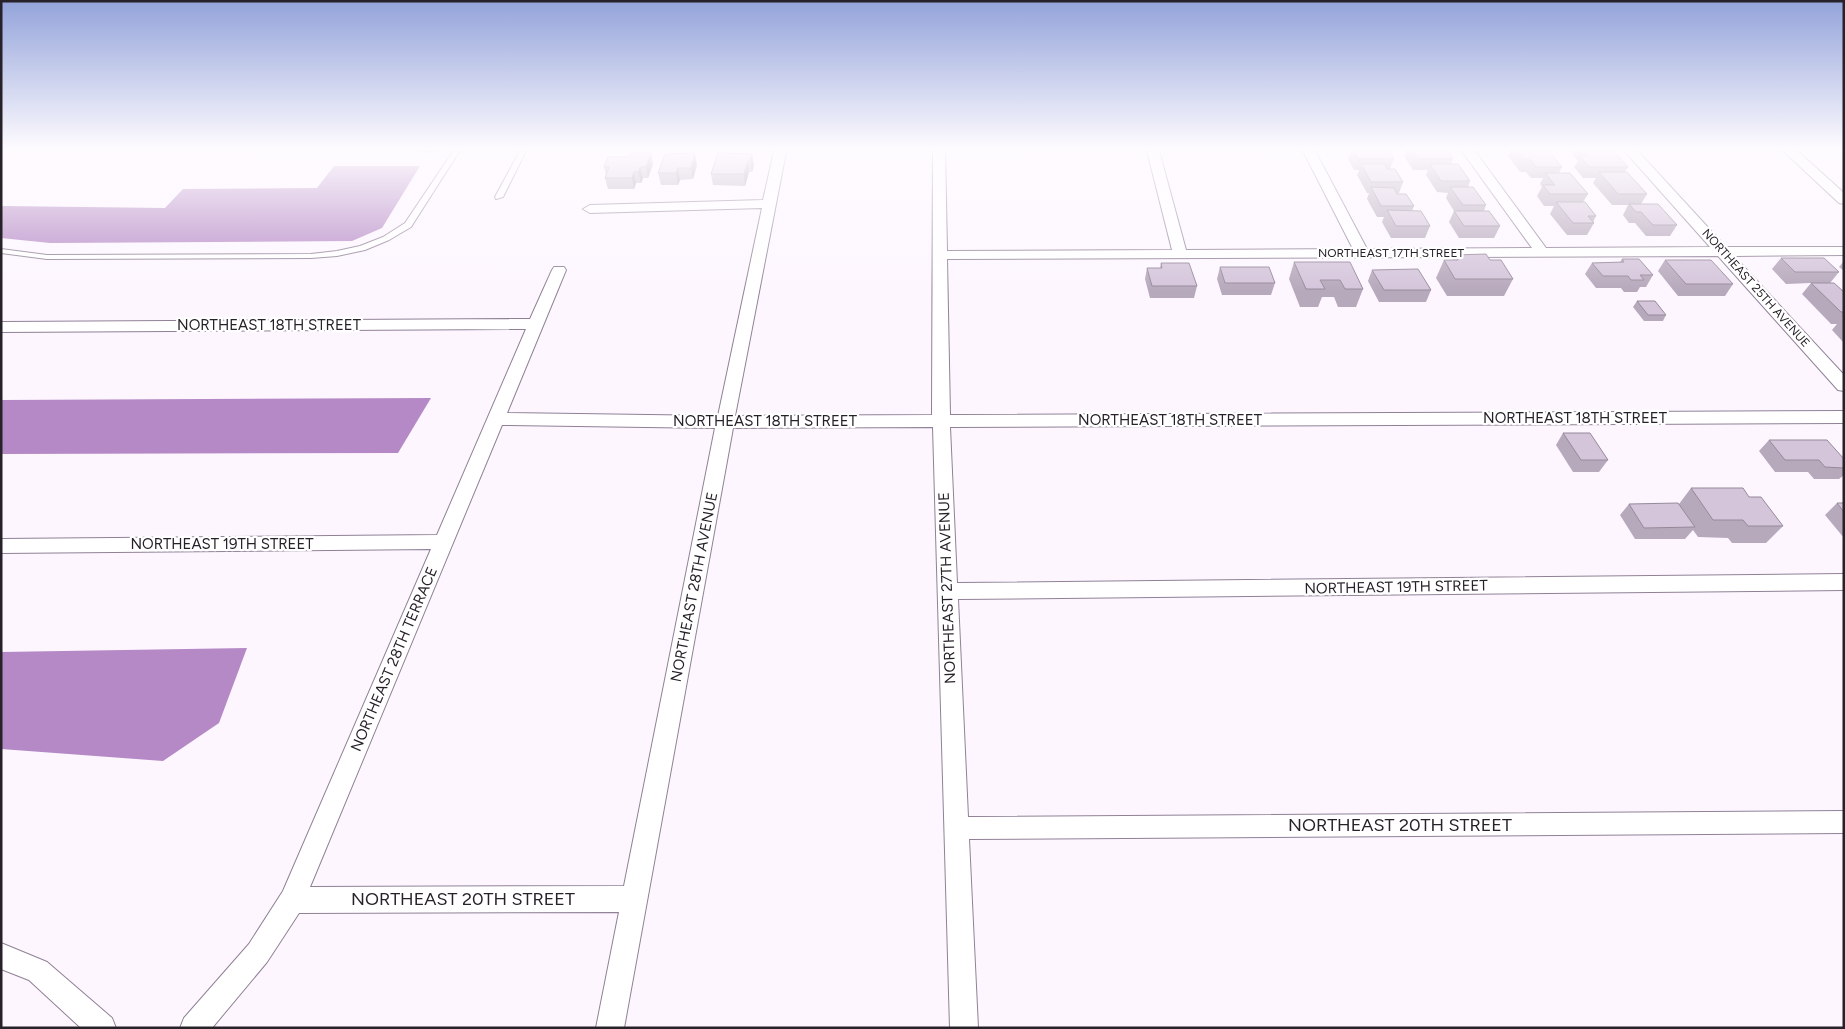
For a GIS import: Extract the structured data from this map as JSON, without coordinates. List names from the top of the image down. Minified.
{"streets":{"street":["NORTHEAST 17TH STREET","NORTHEAST 25TH AVENUE","NORTHEAST 18TH STREET","NORTHEAST 19TH STREET","NORTHEAST 28TH AVENUE","NORTHEAST 27TH AVENUE","NORTHEAST 28TH TERRACE","NORTHEAST 20TH STREET"]},"crossings":[["NORTHEAST 17TH STREET","NORTHEAST 25TH AVENUE"],["NORTHEAST 17TH STREET","NORTHEAST 27TH AVENUE"],["NORTHEAST 18TH STREET","NORTHEAST 28TH AVENUE"],["NORTHEAST 18TH STREET","NORTHEAST 27TH AVENUE"],["NORTHEAST 18TH STREET","NORTHEAST 28TH TERRACE"],["NORTHEAST 19TH STREET","NORTHEAST 27TH AVENUE"],["NORTHEAST 19TH STREET","NORTHEAST 28TH TERRACE"],["NORTHEAST 28TH AVENUE","NORTHEAST 20TH STREET"],["NORTHEAST 27TH AVENUE","NORTHEAST 20TH STREET"],["NORTHEAST 28TH TERRACE","NORTHEAST 20TH STREET"]]}
